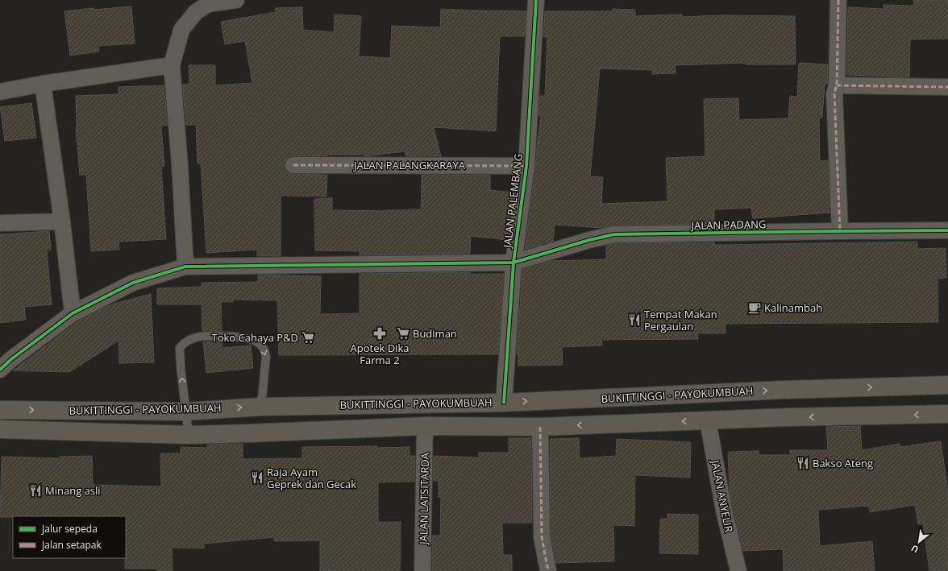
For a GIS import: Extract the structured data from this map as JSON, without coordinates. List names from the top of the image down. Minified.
{"streets":{"highway":["BUKITTINGGI - PAYOKUMBUAH"],"street":["JALAN PALANGKARAYA","JALAN PALEMBANG","JALAN PADANG","JALAN ANYELIR","JALAN LATSITARDA"]},"crossings":[["JALAN PALANGKARAYA","JALAN PALEMBANG"],["JALAN PALEMBANG","JALAN PADANG"],["JALAN PALEMBANG","BUKITTINGGI - PAYOKUMBUAH"],["BUKITTINGGI - PAYOKUMBUAH","JALAN ANYELIR"],["BUKITTINGGI - PAYOKUMBUAH","JALAN LATSITARDA"]],"places":{"cafe":["Kalinambah"],"restaurant":["Tempat Makan Pergaulan","Bakso Ateng","Raja Ayam Geprek dan Gecak","Minang asli"],"pharmacy":["Apotek Dika Farma 2"],"supermarket":["Budiman","Toko Cahaya P&D"]},"legend":["Jalur sepeda","Jalan setapak"],"north":"bottom left"}
